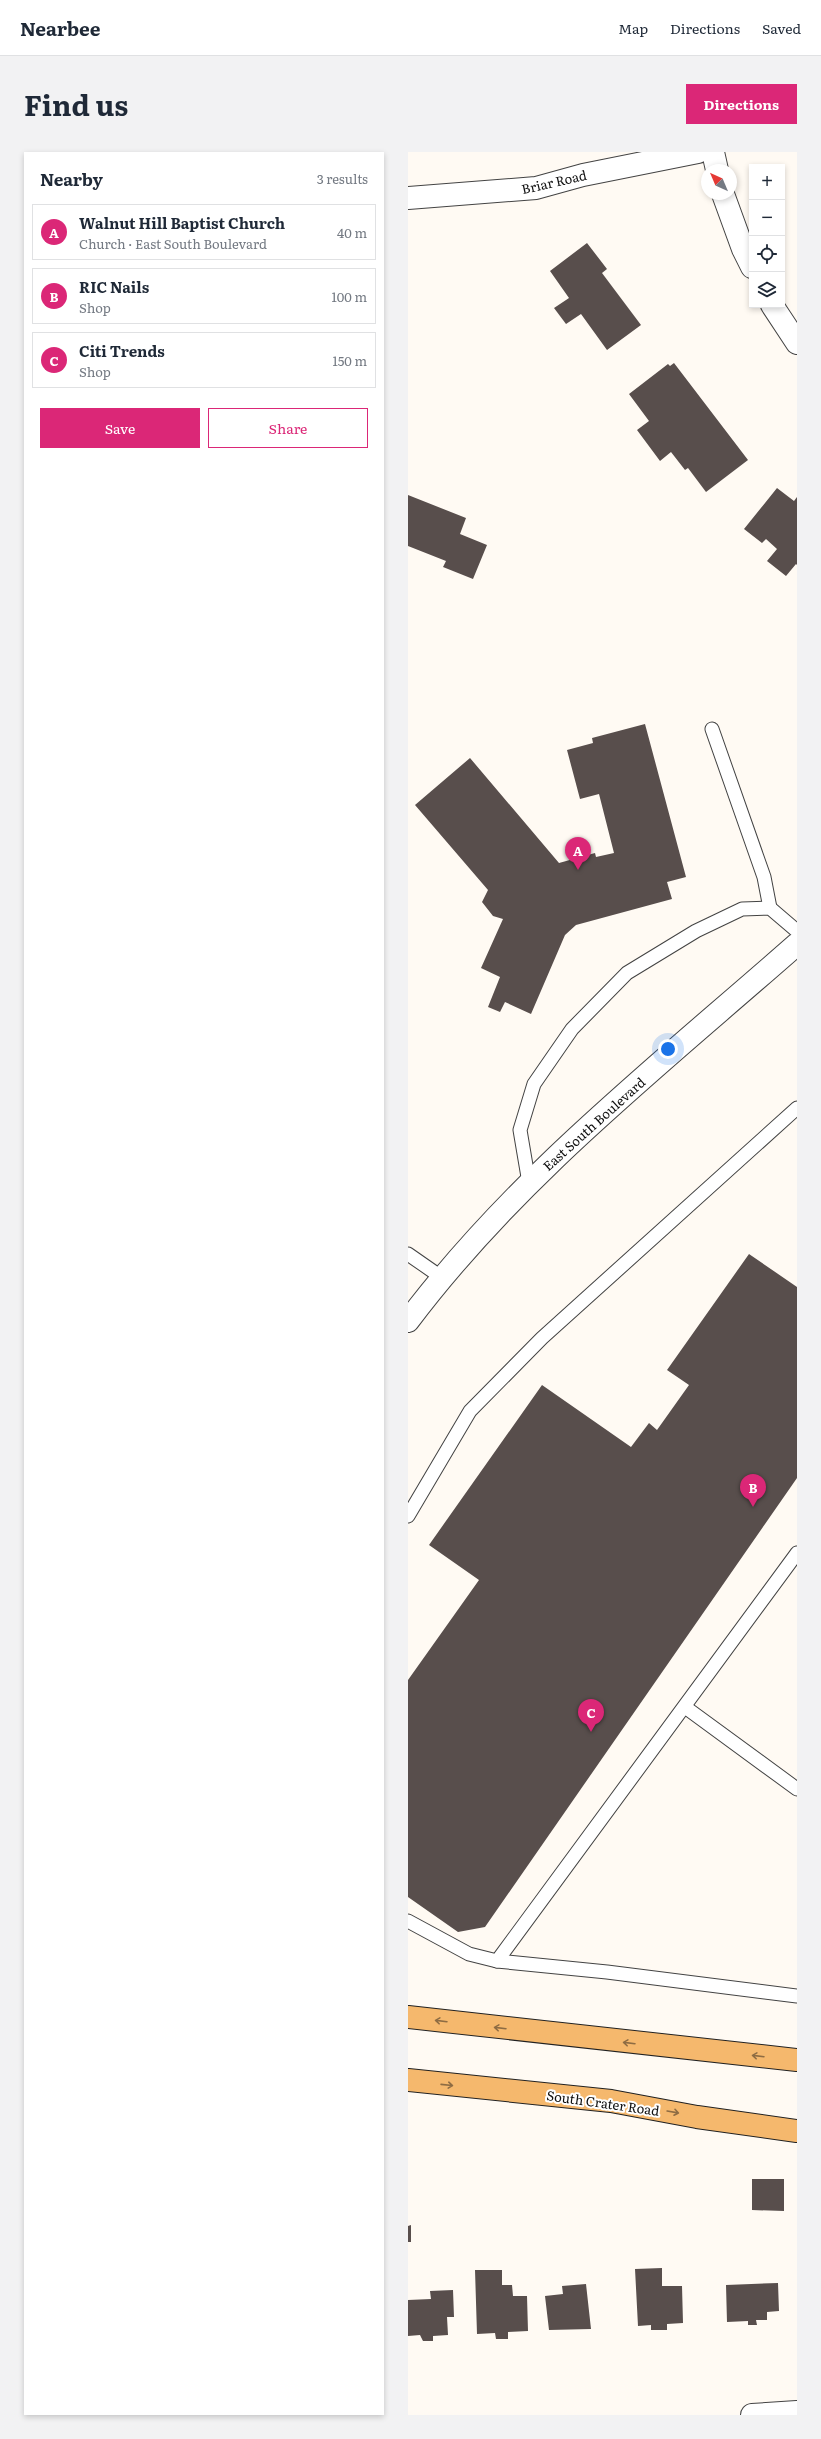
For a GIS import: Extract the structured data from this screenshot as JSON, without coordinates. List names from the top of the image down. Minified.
{"streets":{"main road":["South Crater Road"],"street":["Briar Road","East South Boulevard"]},"north":"top left","page":{"header":"Nearbee","nav":["Map","Directions","Saved"],"title":"Find us","buttons":["Directions",["Save","Share"]],"heading":["Nearby","3 results"],"map_buttons":["+","−"],"list":[{"mark":"A","name":"Walnut Hill Baptist Church","note":"Church · East South Boulevard","value":"40 m"},{"mark":"B","name":"RIC Nails","note":"Shop","value":"100 m"},{"mark":"C","name":"Citi Trends","note":"Shop","value":"150 m"}],"pins":["A","B","C"]}}
